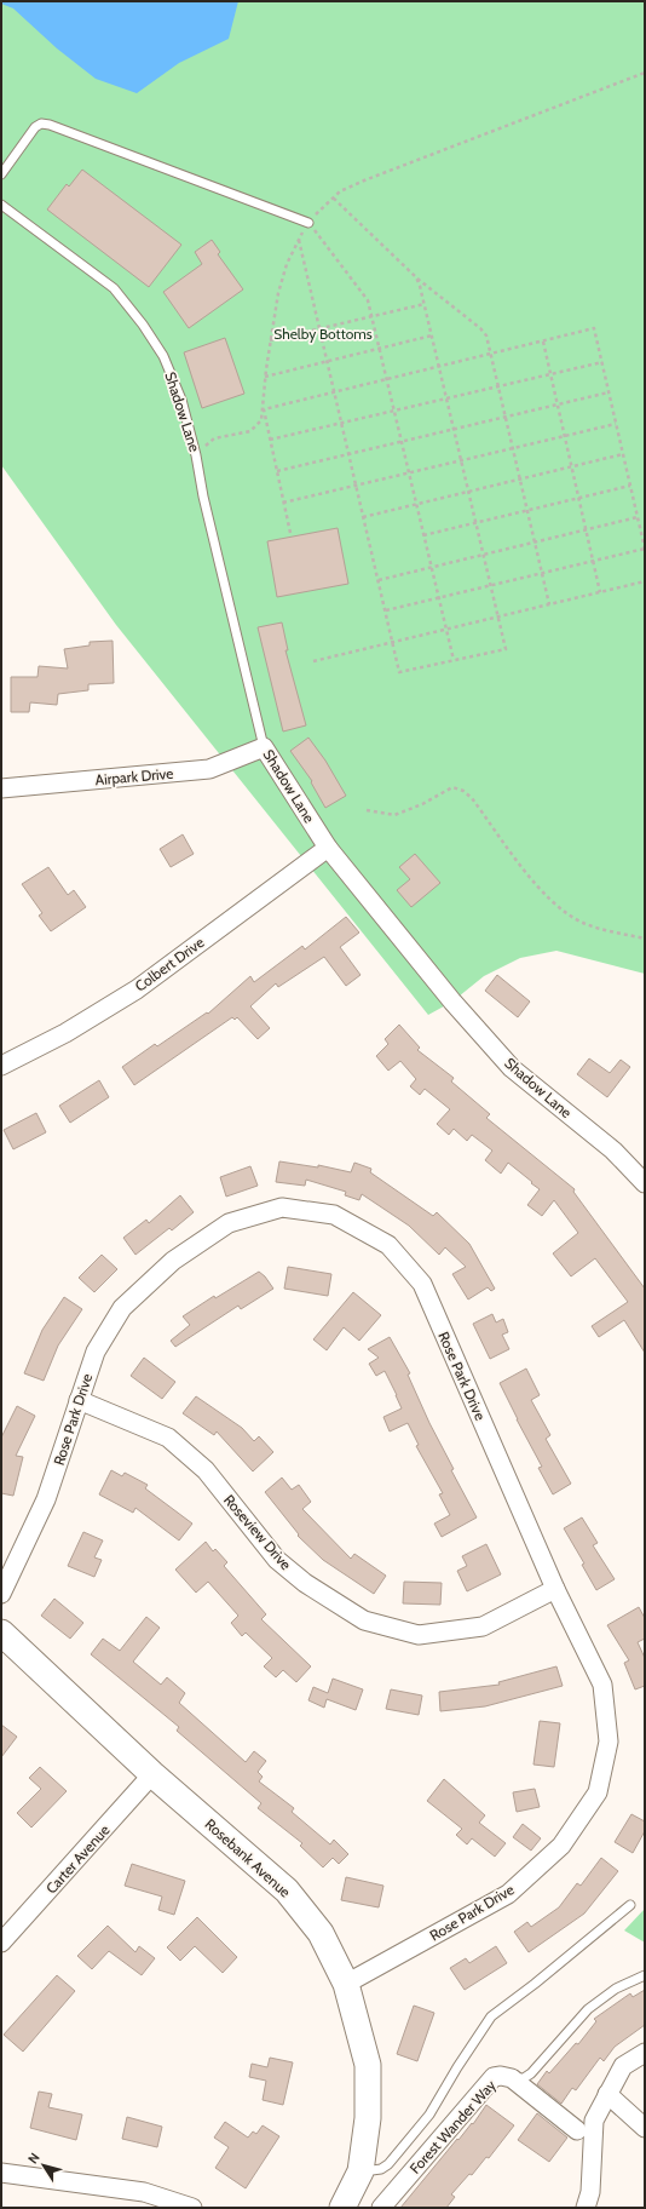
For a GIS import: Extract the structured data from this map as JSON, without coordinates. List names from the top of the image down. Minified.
{"streets":{"street":["Shadow Lane","Airpark Drive","Colbert Drive","Rose Park Drive","Roseview Drive","Rosebank Avenue","Carter Avenue","Forest Wander Way"]},"crossings":[["Shadow Lane","Airpark Drive"],["Shadow Lane","Colbert Drive"],["Rose Park Drive","Roseview Drive"],["Rose Park Drive","Rosebank Avenue"],["Rosebank Avenue","Carter Avenue"]],"parks":["Shelby Bottoms"],"north":"top left"}
